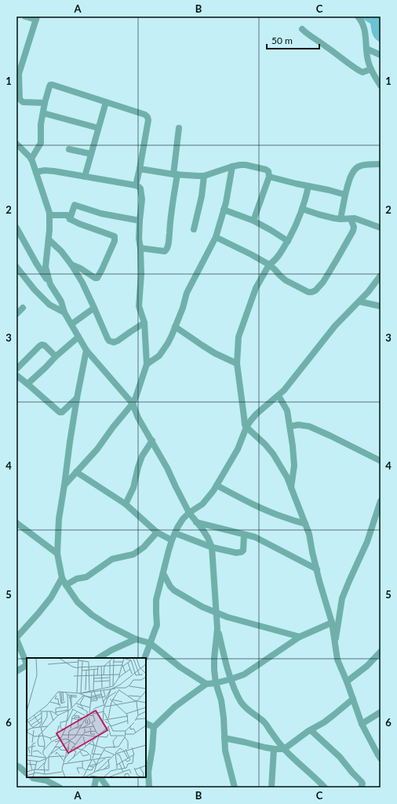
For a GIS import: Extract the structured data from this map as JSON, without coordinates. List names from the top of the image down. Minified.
{"scale_bar":"50 m","grid":{"columns":["A","B","C"],"rows":["1","2","3","4","5","6"]}}
